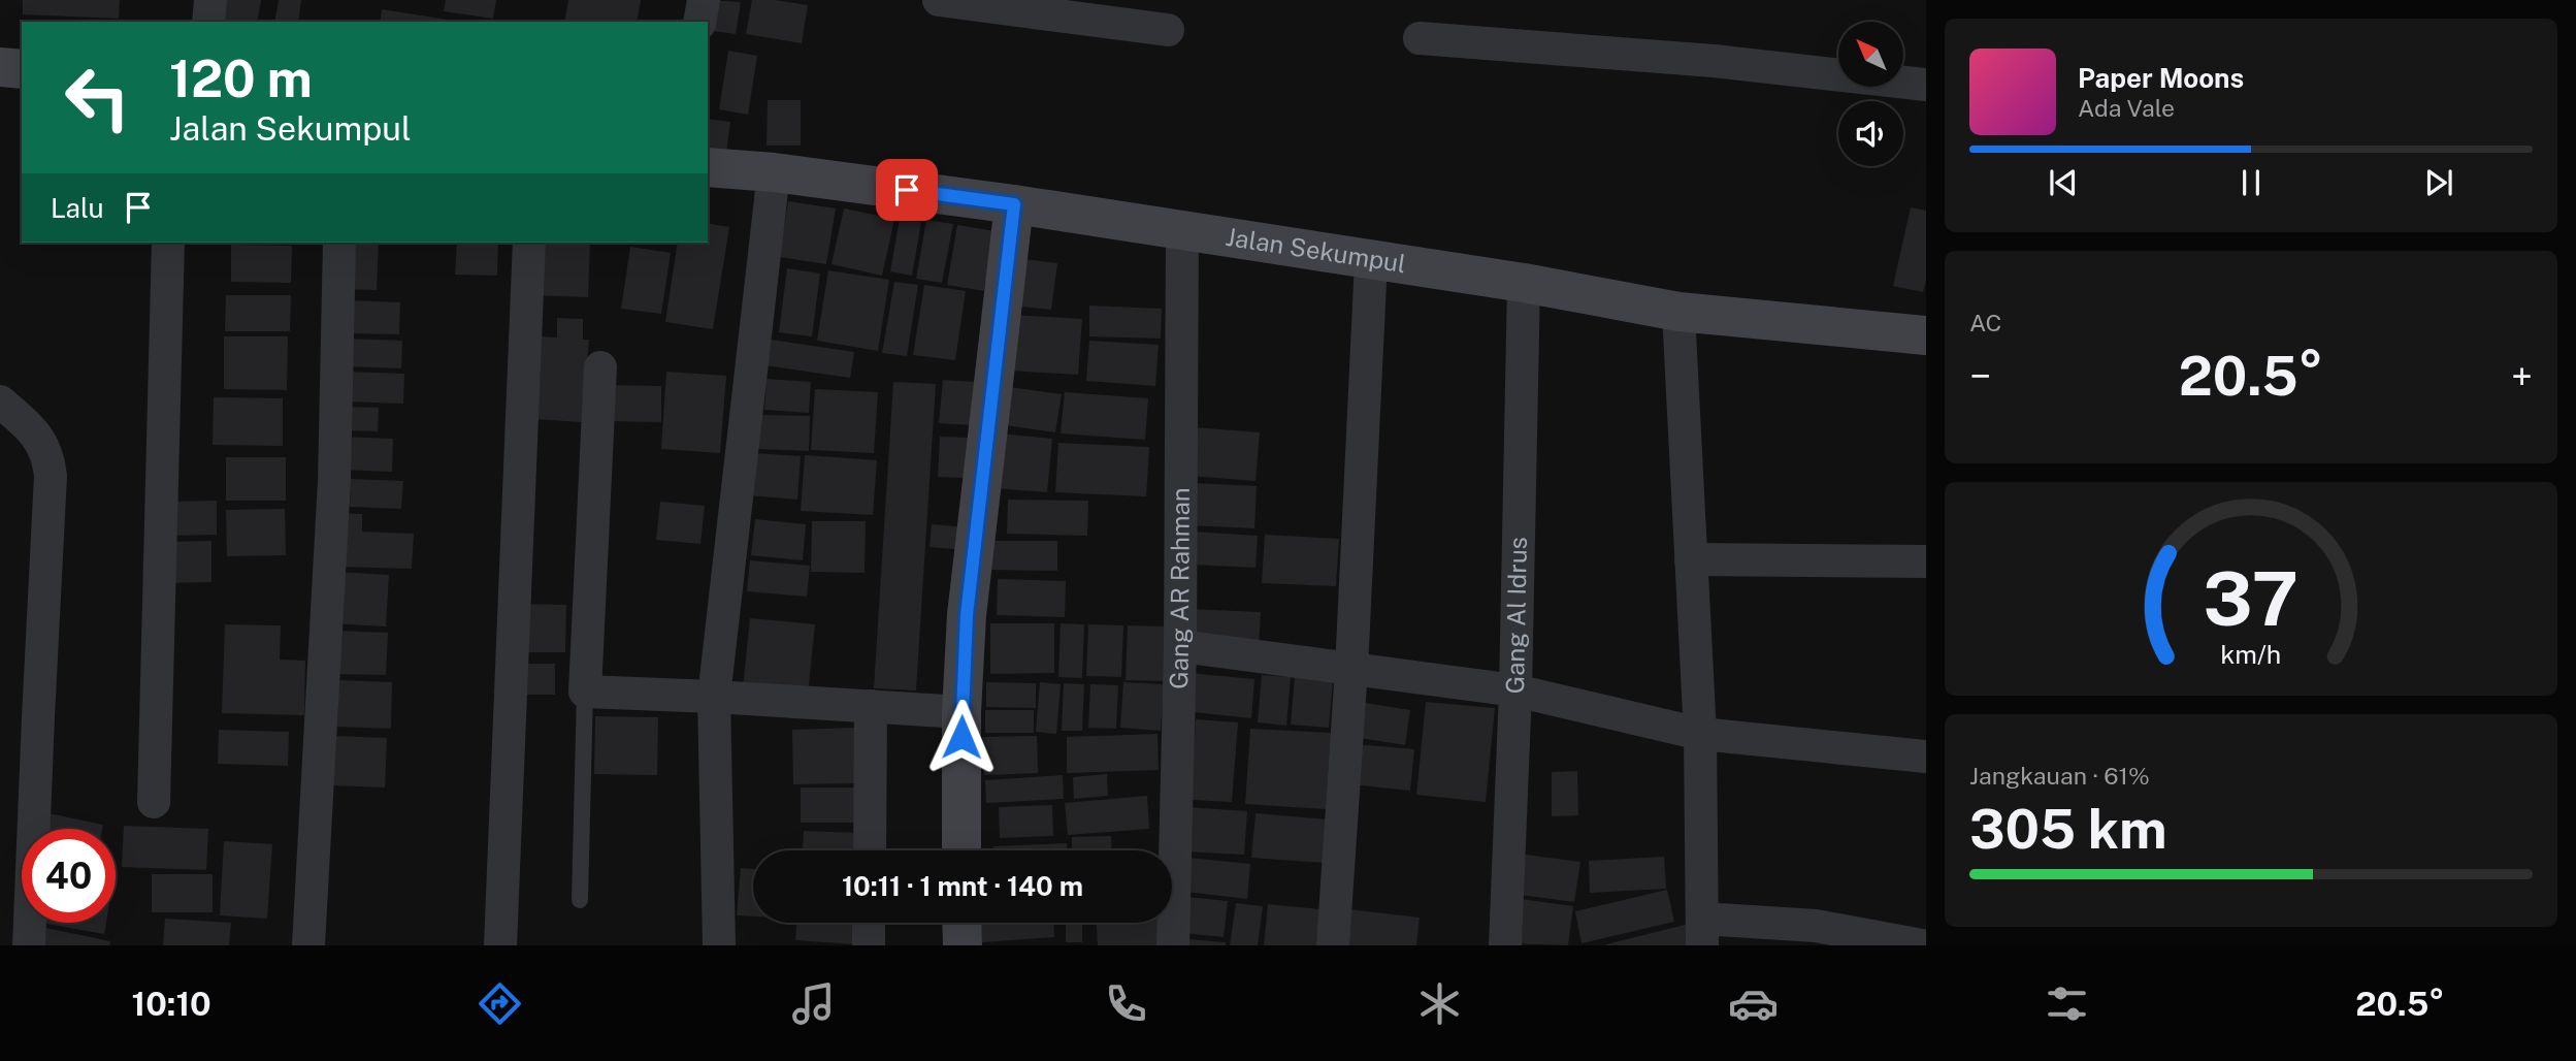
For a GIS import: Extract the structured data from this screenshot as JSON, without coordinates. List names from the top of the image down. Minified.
{"streets":{"main road":["Jalan Sekumpul"],"street":["Gang AR Rahman","Gang Al Idrus"]},"crossings":[["Jalan Sekumpul","Gang AR Rahman"],["Jalan Sekumpul","Gang Al Idrus"]],"north":"top left","page":{"turn":["120 m","Jalan Sekumpul"],"song":["Paper Moons","Ada Vale"],"then":"Lalu","tile":["AC",["Jangkauan · 61%","305 km"]],"heat":["−","20.5°","+"],"limit":"40","trip":"10:11 · 1 mnt · 140 m","tabs":["10:10","20.5°"],"gauge":["37","km/h"]}}
